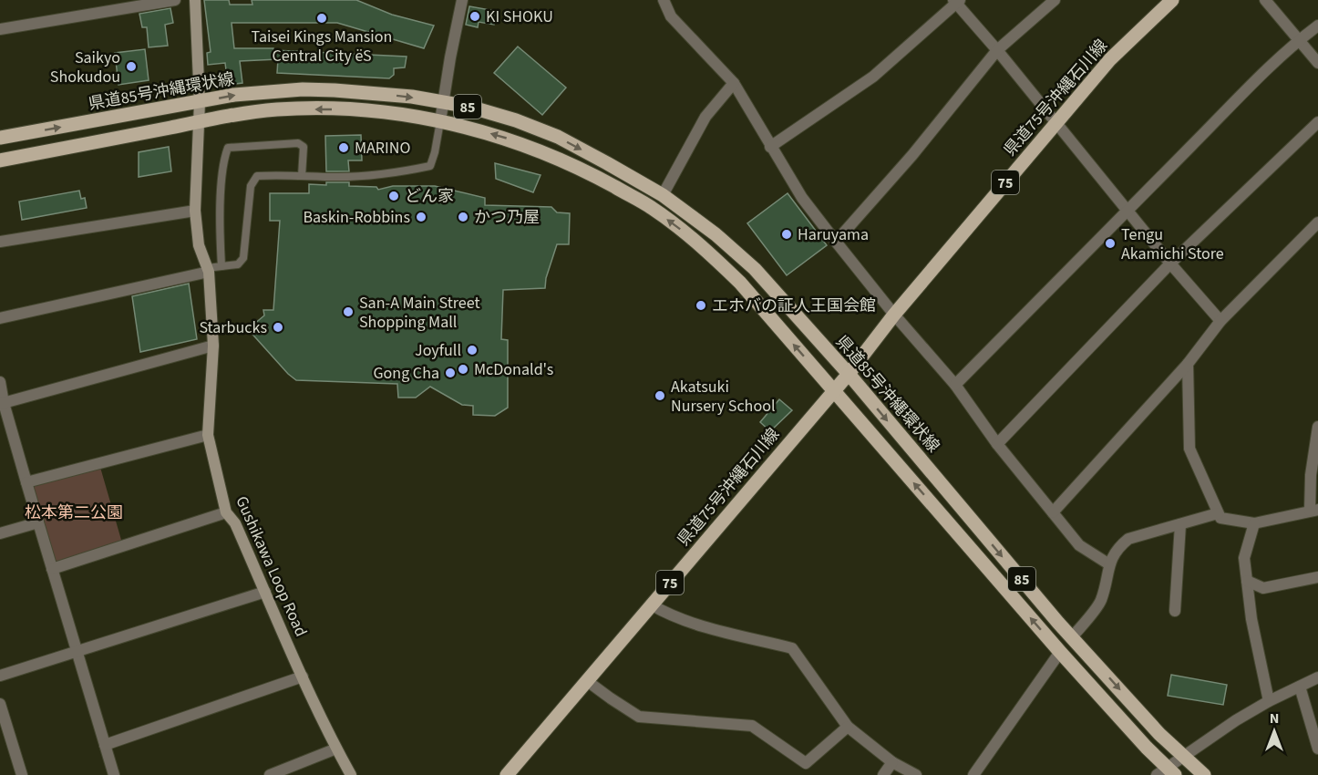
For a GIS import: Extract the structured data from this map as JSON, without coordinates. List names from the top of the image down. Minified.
{"streets":{"main road":["県道85号沖縄環状線","県道75号沖縄石川線","85","75","Gushikawa Loop Road"]},"crossings":[["県道85号沖縄環状線","県道75号沖縄石川線"],["県道85号沖縄環状線","Gushikawa Loop Road"],["県道75号沖縄石川線","85"],["85","Gushikawa Loop Road"]],"parks":["松本第二公園"],"places":["KI SHOKU","Taisei Kings Mansion Central City ëS","Saikyo Shokudou","MARINO","どん家","Baskin-Robbins","かつ乃屋","Haruyama","Tengu Akamichi Store","エホバの証人王国会館","San-A Main Street Shopping Mall","Starbucks","Joyfull","McDonald's","Gong Cha","Akatsuki Nursery School"],"north":"top"}
